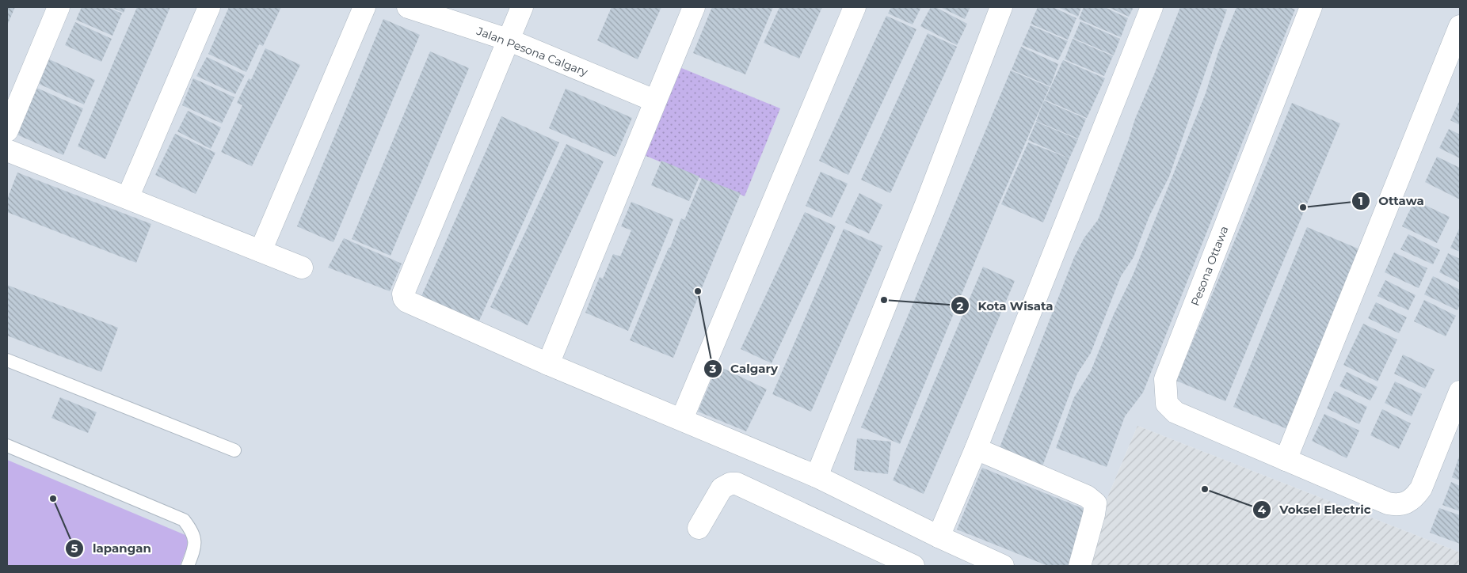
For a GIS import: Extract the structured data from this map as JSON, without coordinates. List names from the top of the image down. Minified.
{"streets":{"street":["Jalan Pesona Calgary","Pesona Ottawa"]},"places":["Ottawa","Calgary","Kota Wisata","Voksel Electric","lapangan"]}
